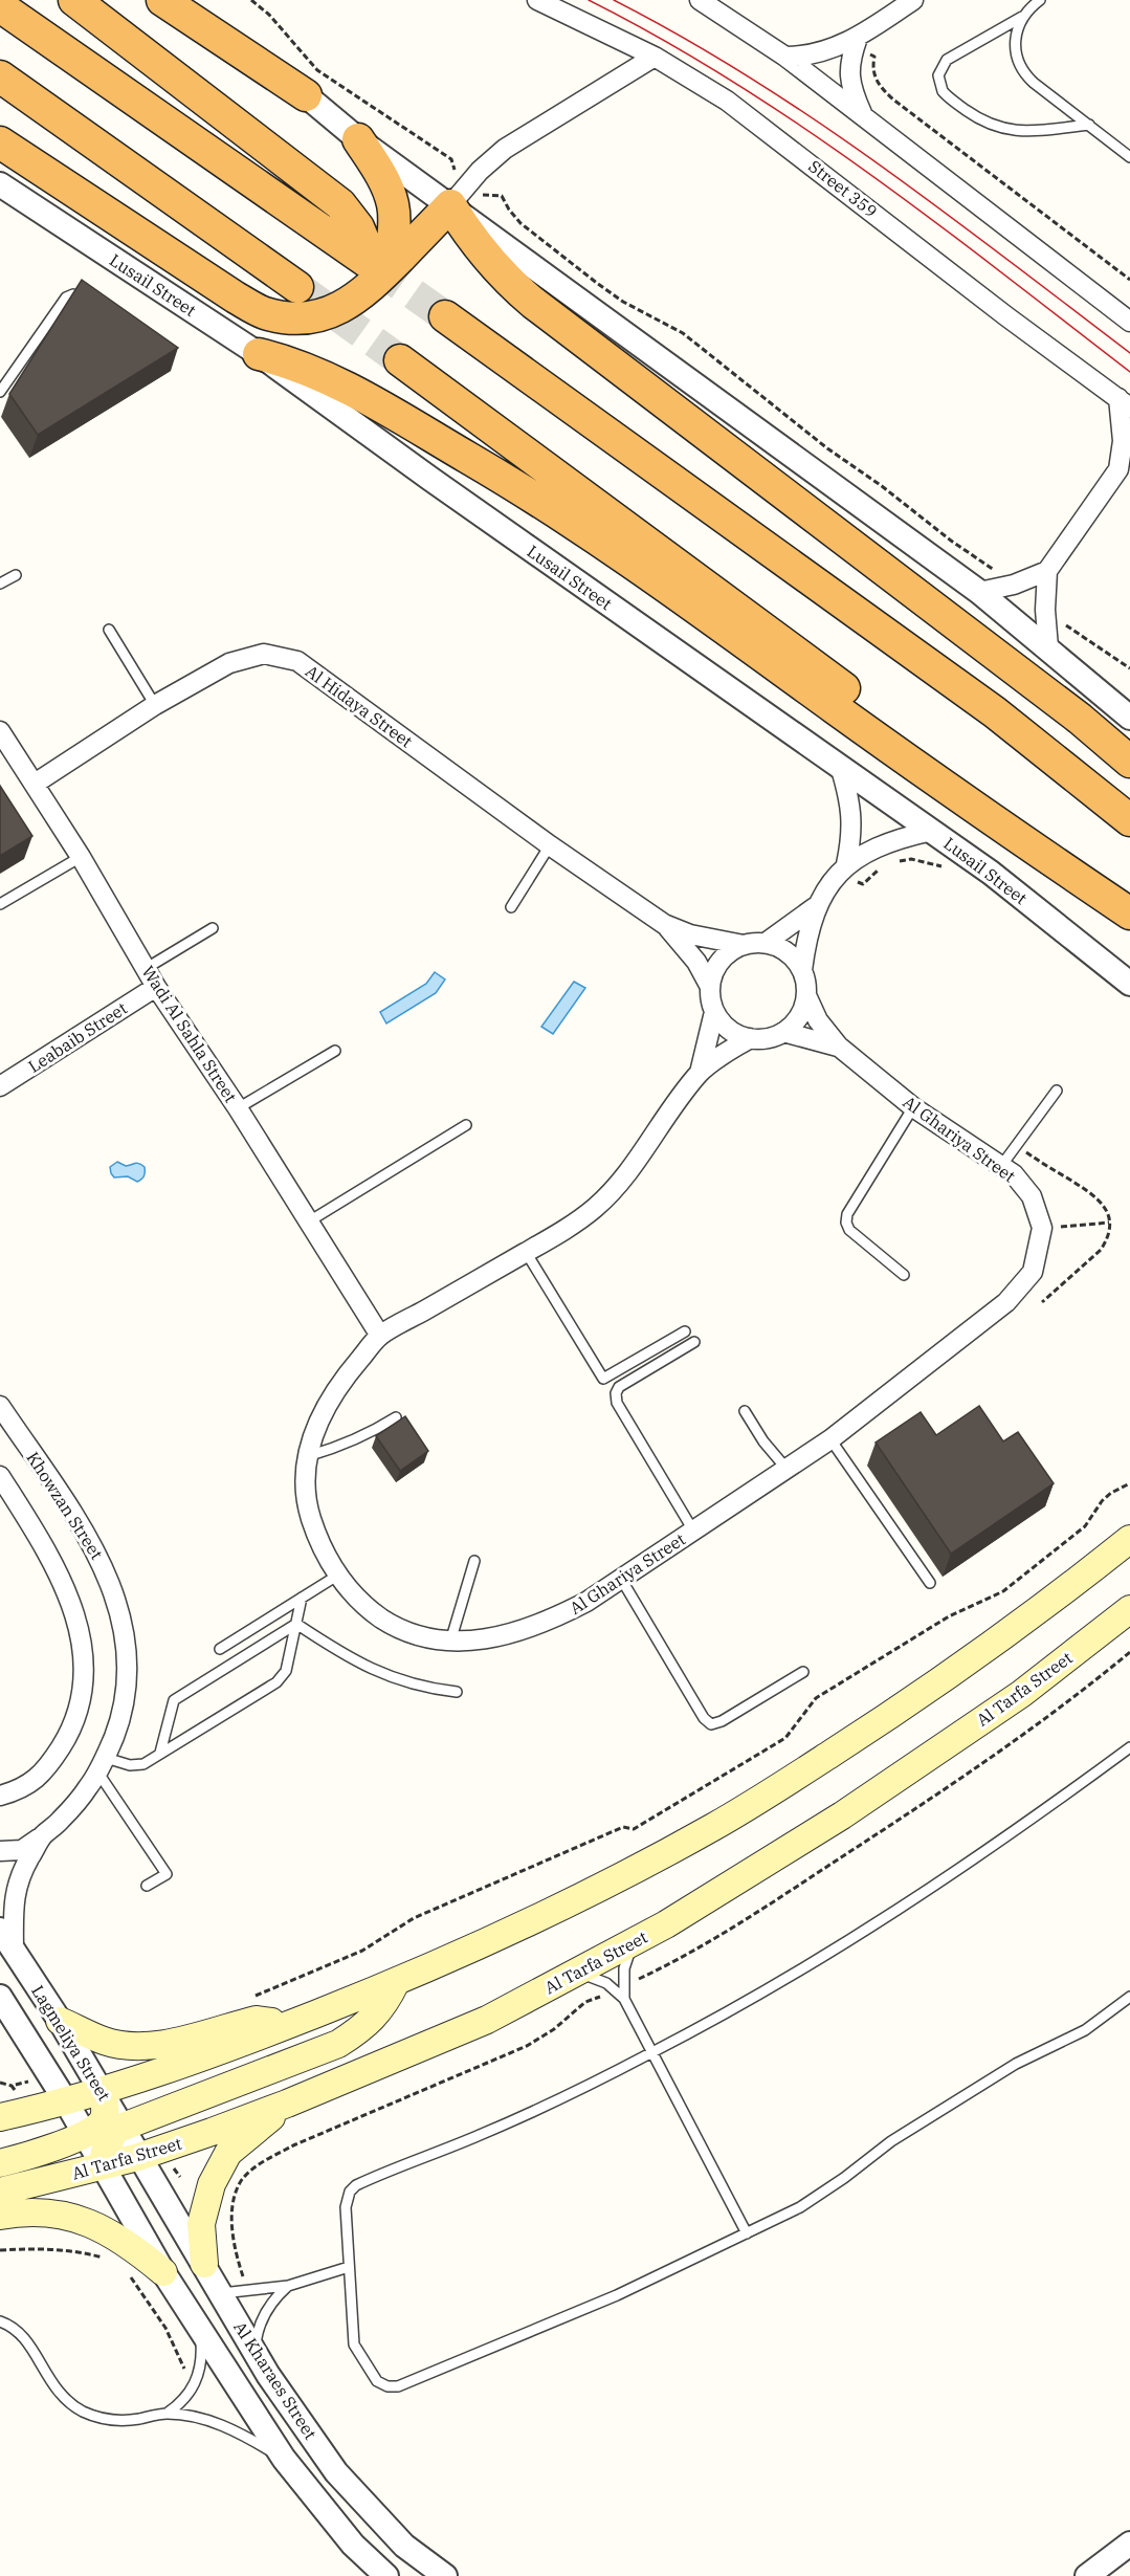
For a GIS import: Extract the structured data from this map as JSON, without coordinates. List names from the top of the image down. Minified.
{"streets":{"main road":["Al Tarfa Street"],"street":["Street 359","Lusail Street","Al Hidaya Street","Wadi Al Sahla Street","Leabaib Street","Al Ghariya Street","Khowzan Street","Lagmeliya Street","Al Kharaes Street"]},"crossings":[["Al Hidaya Street","Wadi Al Sahla Street"],["Al Hidaya Street","Al Ghariya Street"],["Wadi Al Sahla Street","Leabaib Street"],["Wadi Al Sahla Street","Al Ghariya Street"],["Khowzan Street","Lagmeliya Street"],["Al Tarfa Street","Lagmeliya Street"],["Al Tarfa Street","Al Kharaes Street"],["Lagmeliya Street","Al Kharaes Street"]]}
